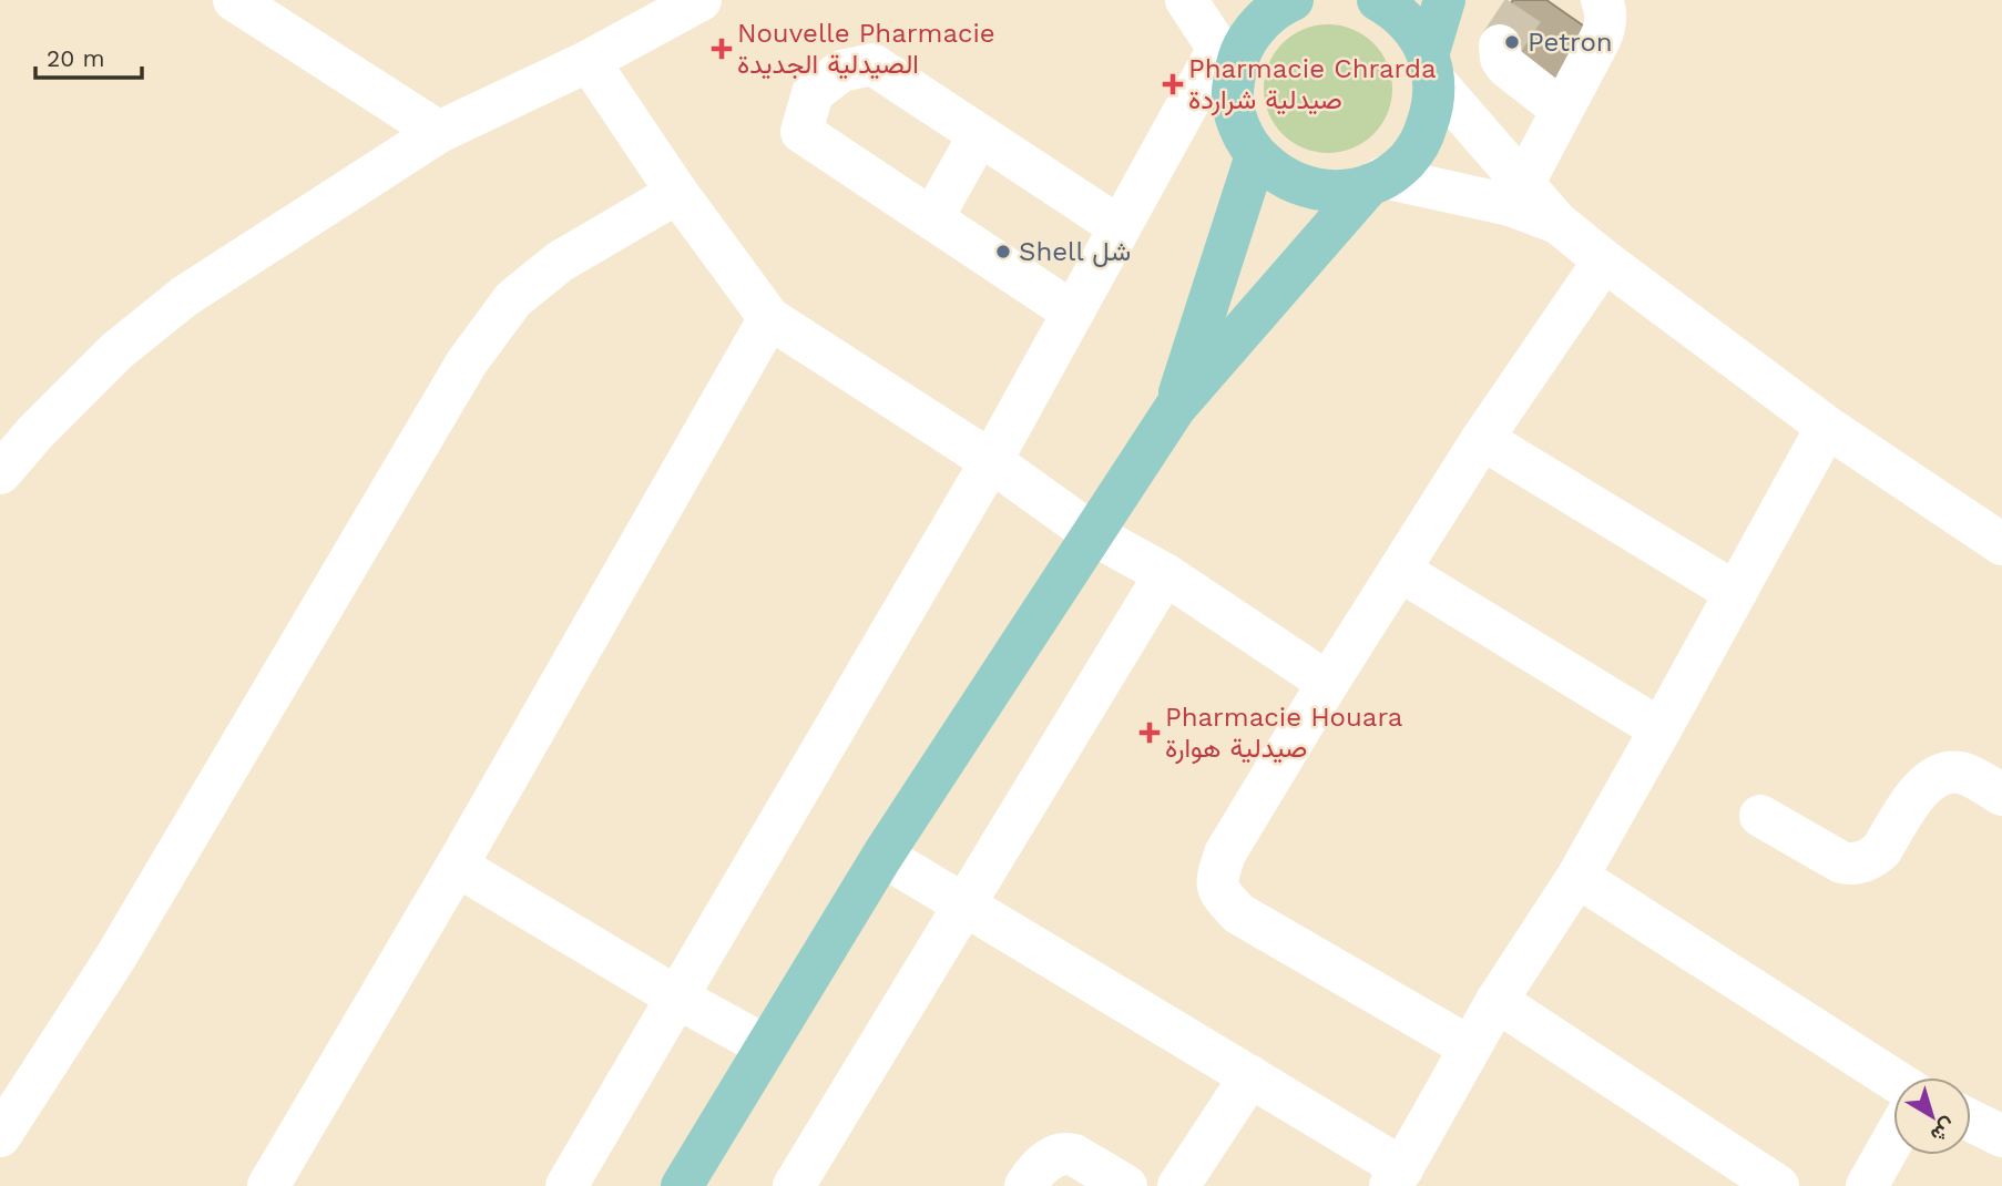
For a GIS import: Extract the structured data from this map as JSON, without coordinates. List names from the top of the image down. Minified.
{"places":{"other":["Petron","Shell شل"],"health":["Nouvelle Pharmacie الصيدلية الجديدة","Pharmacie Chrarda صيدلية شراردة","Pharmacie Houara صيدلية هوارة"]},"scale_bar":"20 m","north":"bottom right"}
